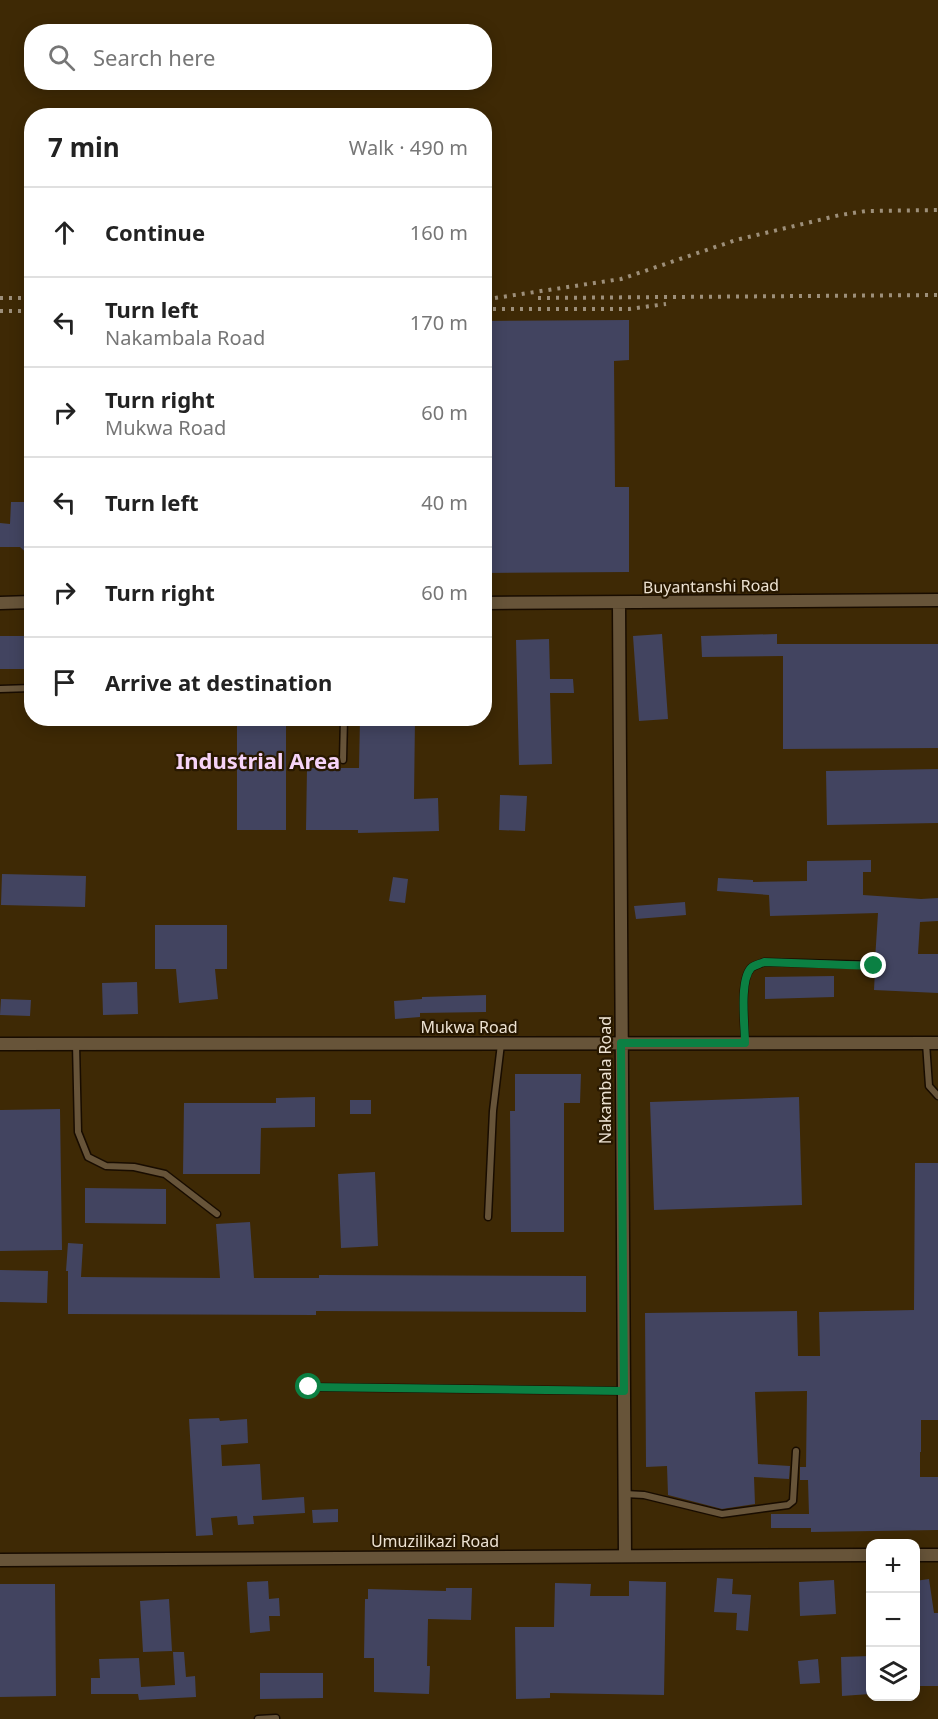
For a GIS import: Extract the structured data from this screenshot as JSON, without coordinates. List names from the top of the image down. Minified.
{"streets":{"street":["Buyantanshi Road","Mukwa Road","Nakambala Road","Umuzilikazi Road"]},"crossings":[["Buyantanshi Road","Nakambala Road"],["Mukwa Road","Nakambala Road"],["Nakambala Road","Umuzilikazi Road"]],"districts":["Industrial Area"],"page":{"search":"Search here","heading":["7 min","Walk · 490 m"],"list":[["Continue","160 m"],["Turn left","Nakambala Road","170 m"],["Turn right","Mukwa Road","60 m"],["Turn left","40 m"],["Turn right","60 m"],"Arrive at destination"],"map_buttons":["+","−"]}}
